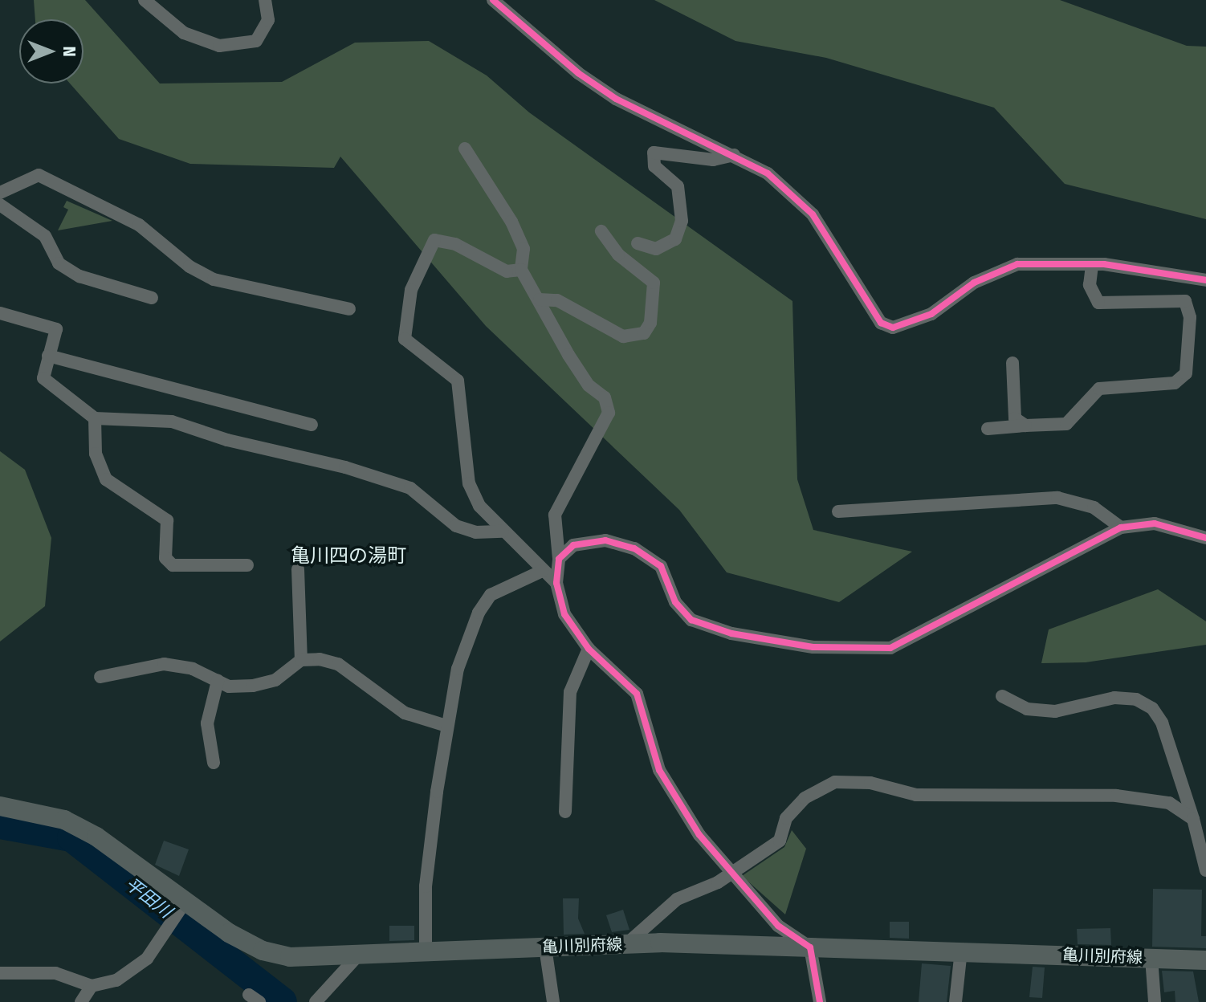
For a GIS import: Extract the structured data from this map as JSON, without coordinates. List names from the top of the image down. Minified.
{"streets":{"main road":["亀川別府線"]},"districts":["亀川四の湯町"],"water":["平田川"],"north":"right"}
